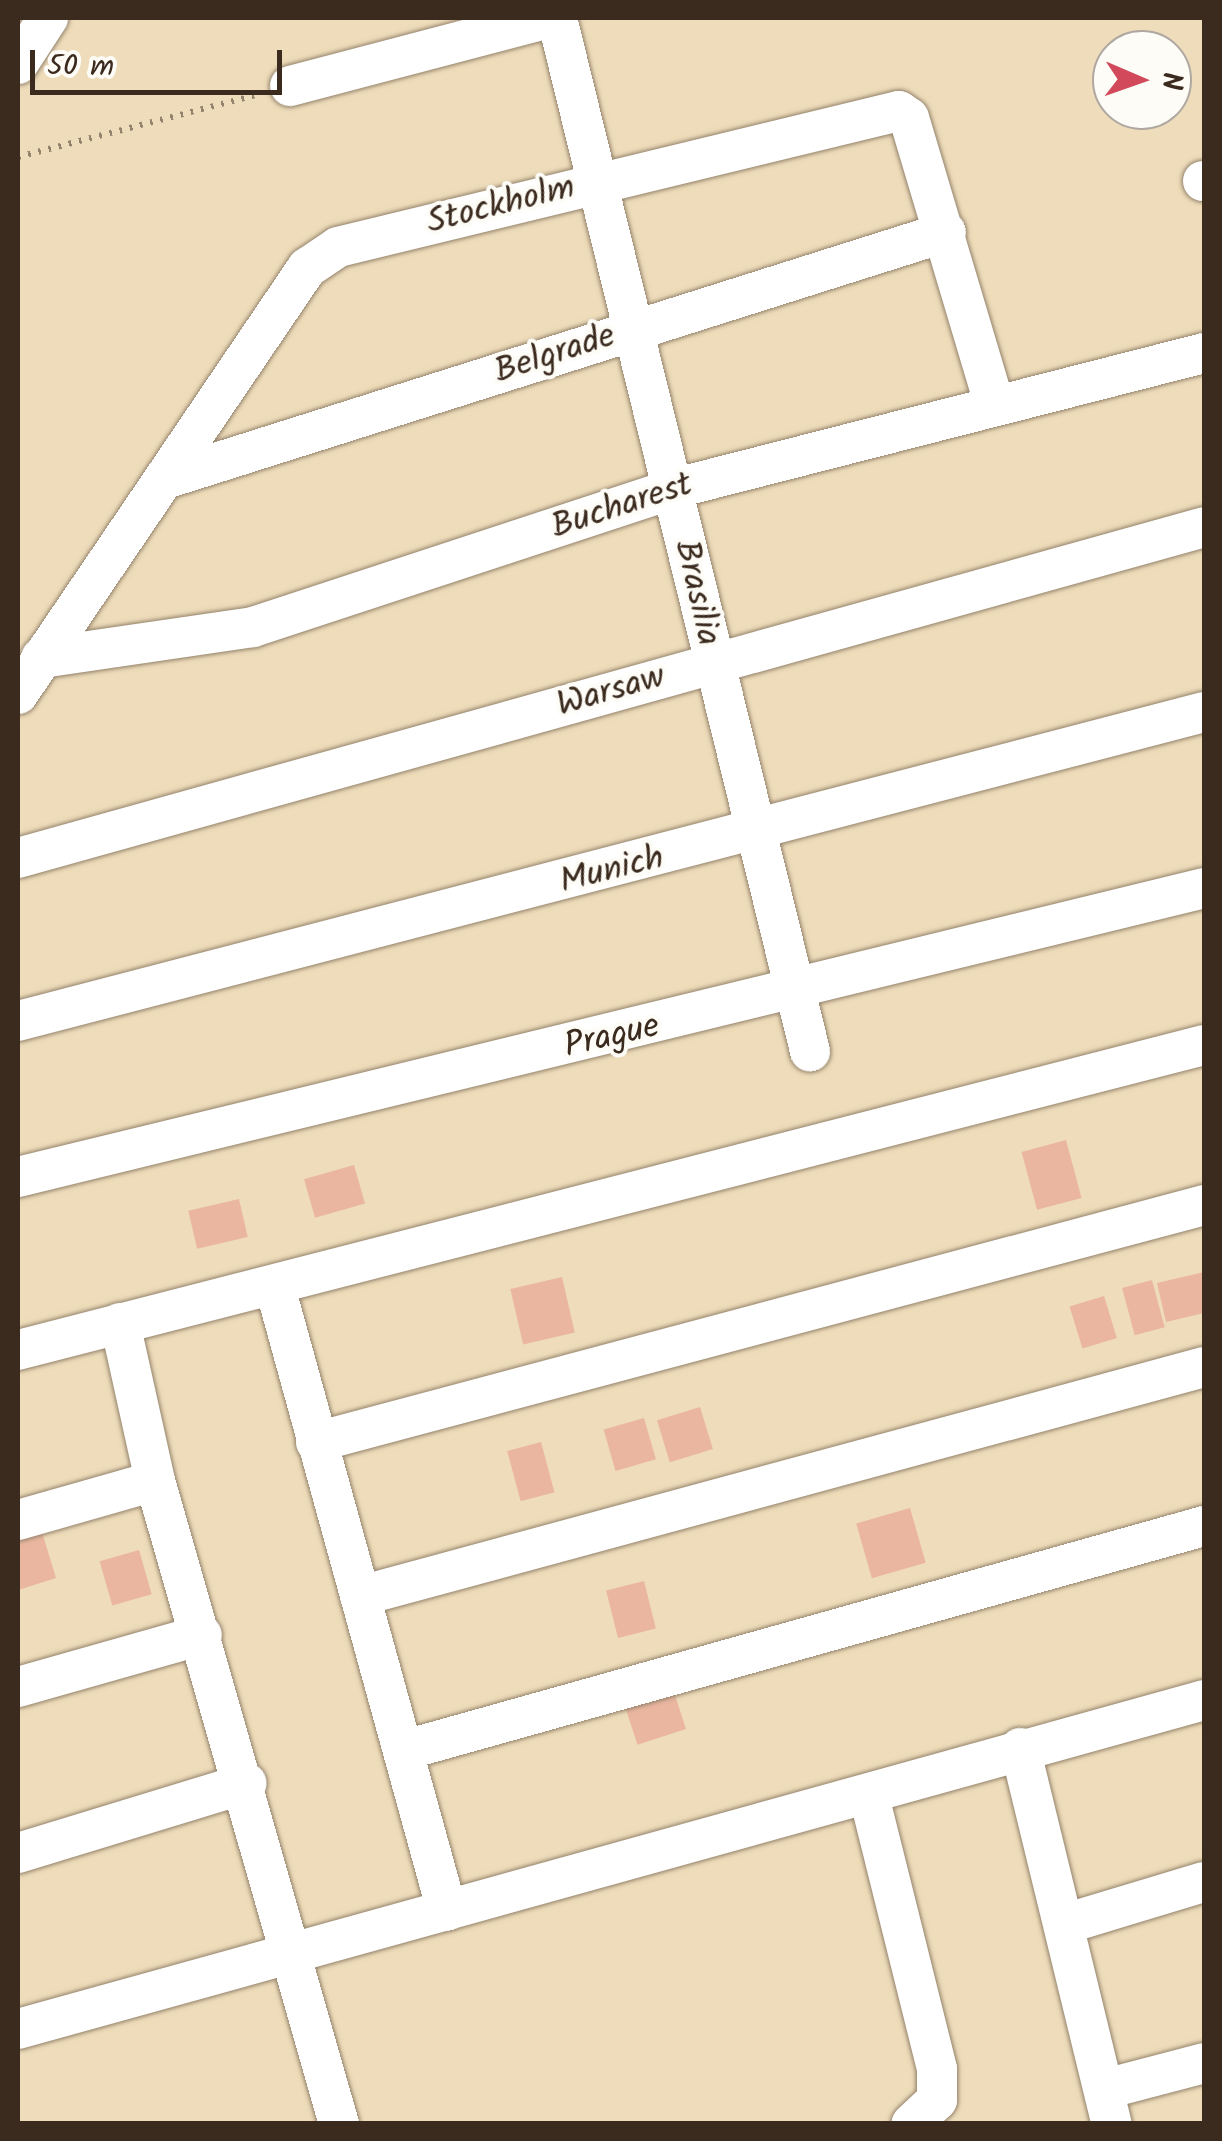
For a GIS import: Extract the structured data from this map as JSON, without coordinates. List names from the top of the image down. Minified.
{"streets":{"street":["Stockholm","Belgrade","Bucharest","Brasilia","Warsaw","Munich","Prague"]},"crossings":[["Stockholm","Belgrade"],["Stockholm","Bucharest"],["Stockholm","Brasilia"],["Belgrade","Brasilia"],["Bucharest","Brasilia"],["Brasilia","Warsaw"],["Brasilia","Munich"],["Brasilia","Prague"]],"scale_bar":"50 m","north":"right"}
